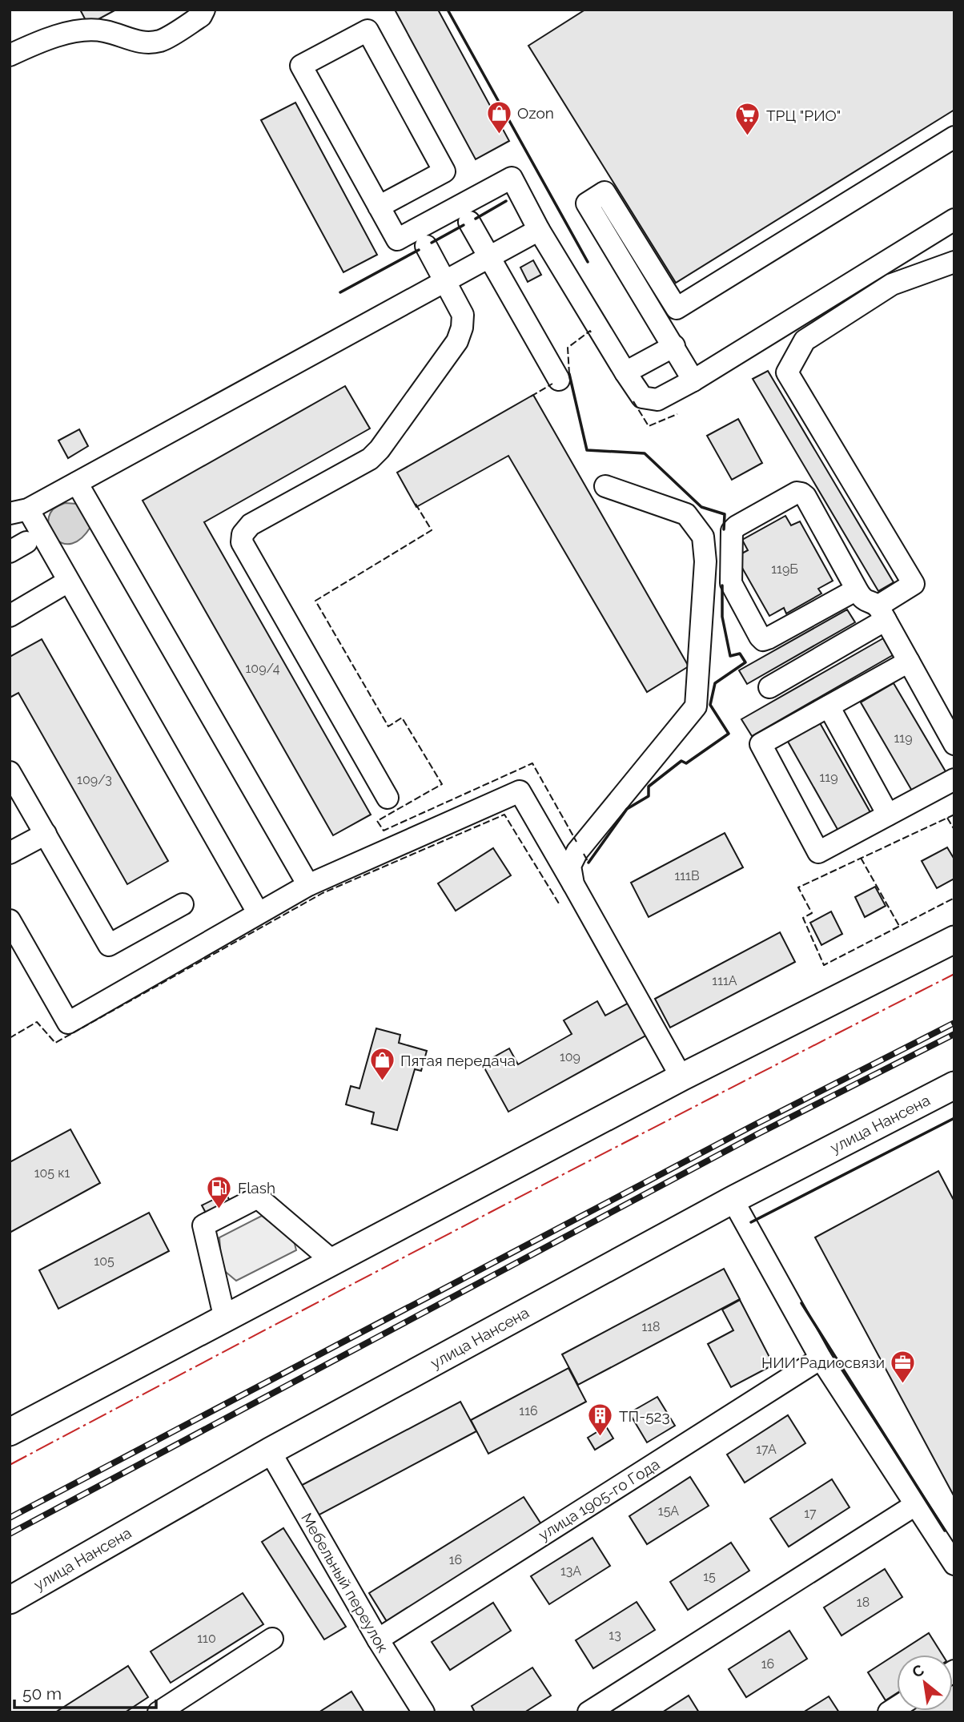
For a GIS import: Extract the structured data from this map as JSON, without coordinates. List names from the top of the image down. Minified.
{"streets":{"main road":["улица Нансена"],"street":["улица 1905-го Года","Мебельный переулок"]},"crossings":[["улица Нансена","Мебельный переулок"],["улица 1905-го Года","Мебельный переулок"]],"places":{"shop":["Ozon","Пятая передача"],"supermarket":["ТРЦ \"РИО\""],"fuel station":["Flash"],"office":["НИИ Радиосвязи"],"building":["ТП-523"]},"house_numbers":["119Б","109/4","119","119","109/3","111В","111А","109","105 к1","105","118","116","17А","15А","17","16","13А","15","18","13","110","16"],"scale_bar":"50 m","north":"top left"}
